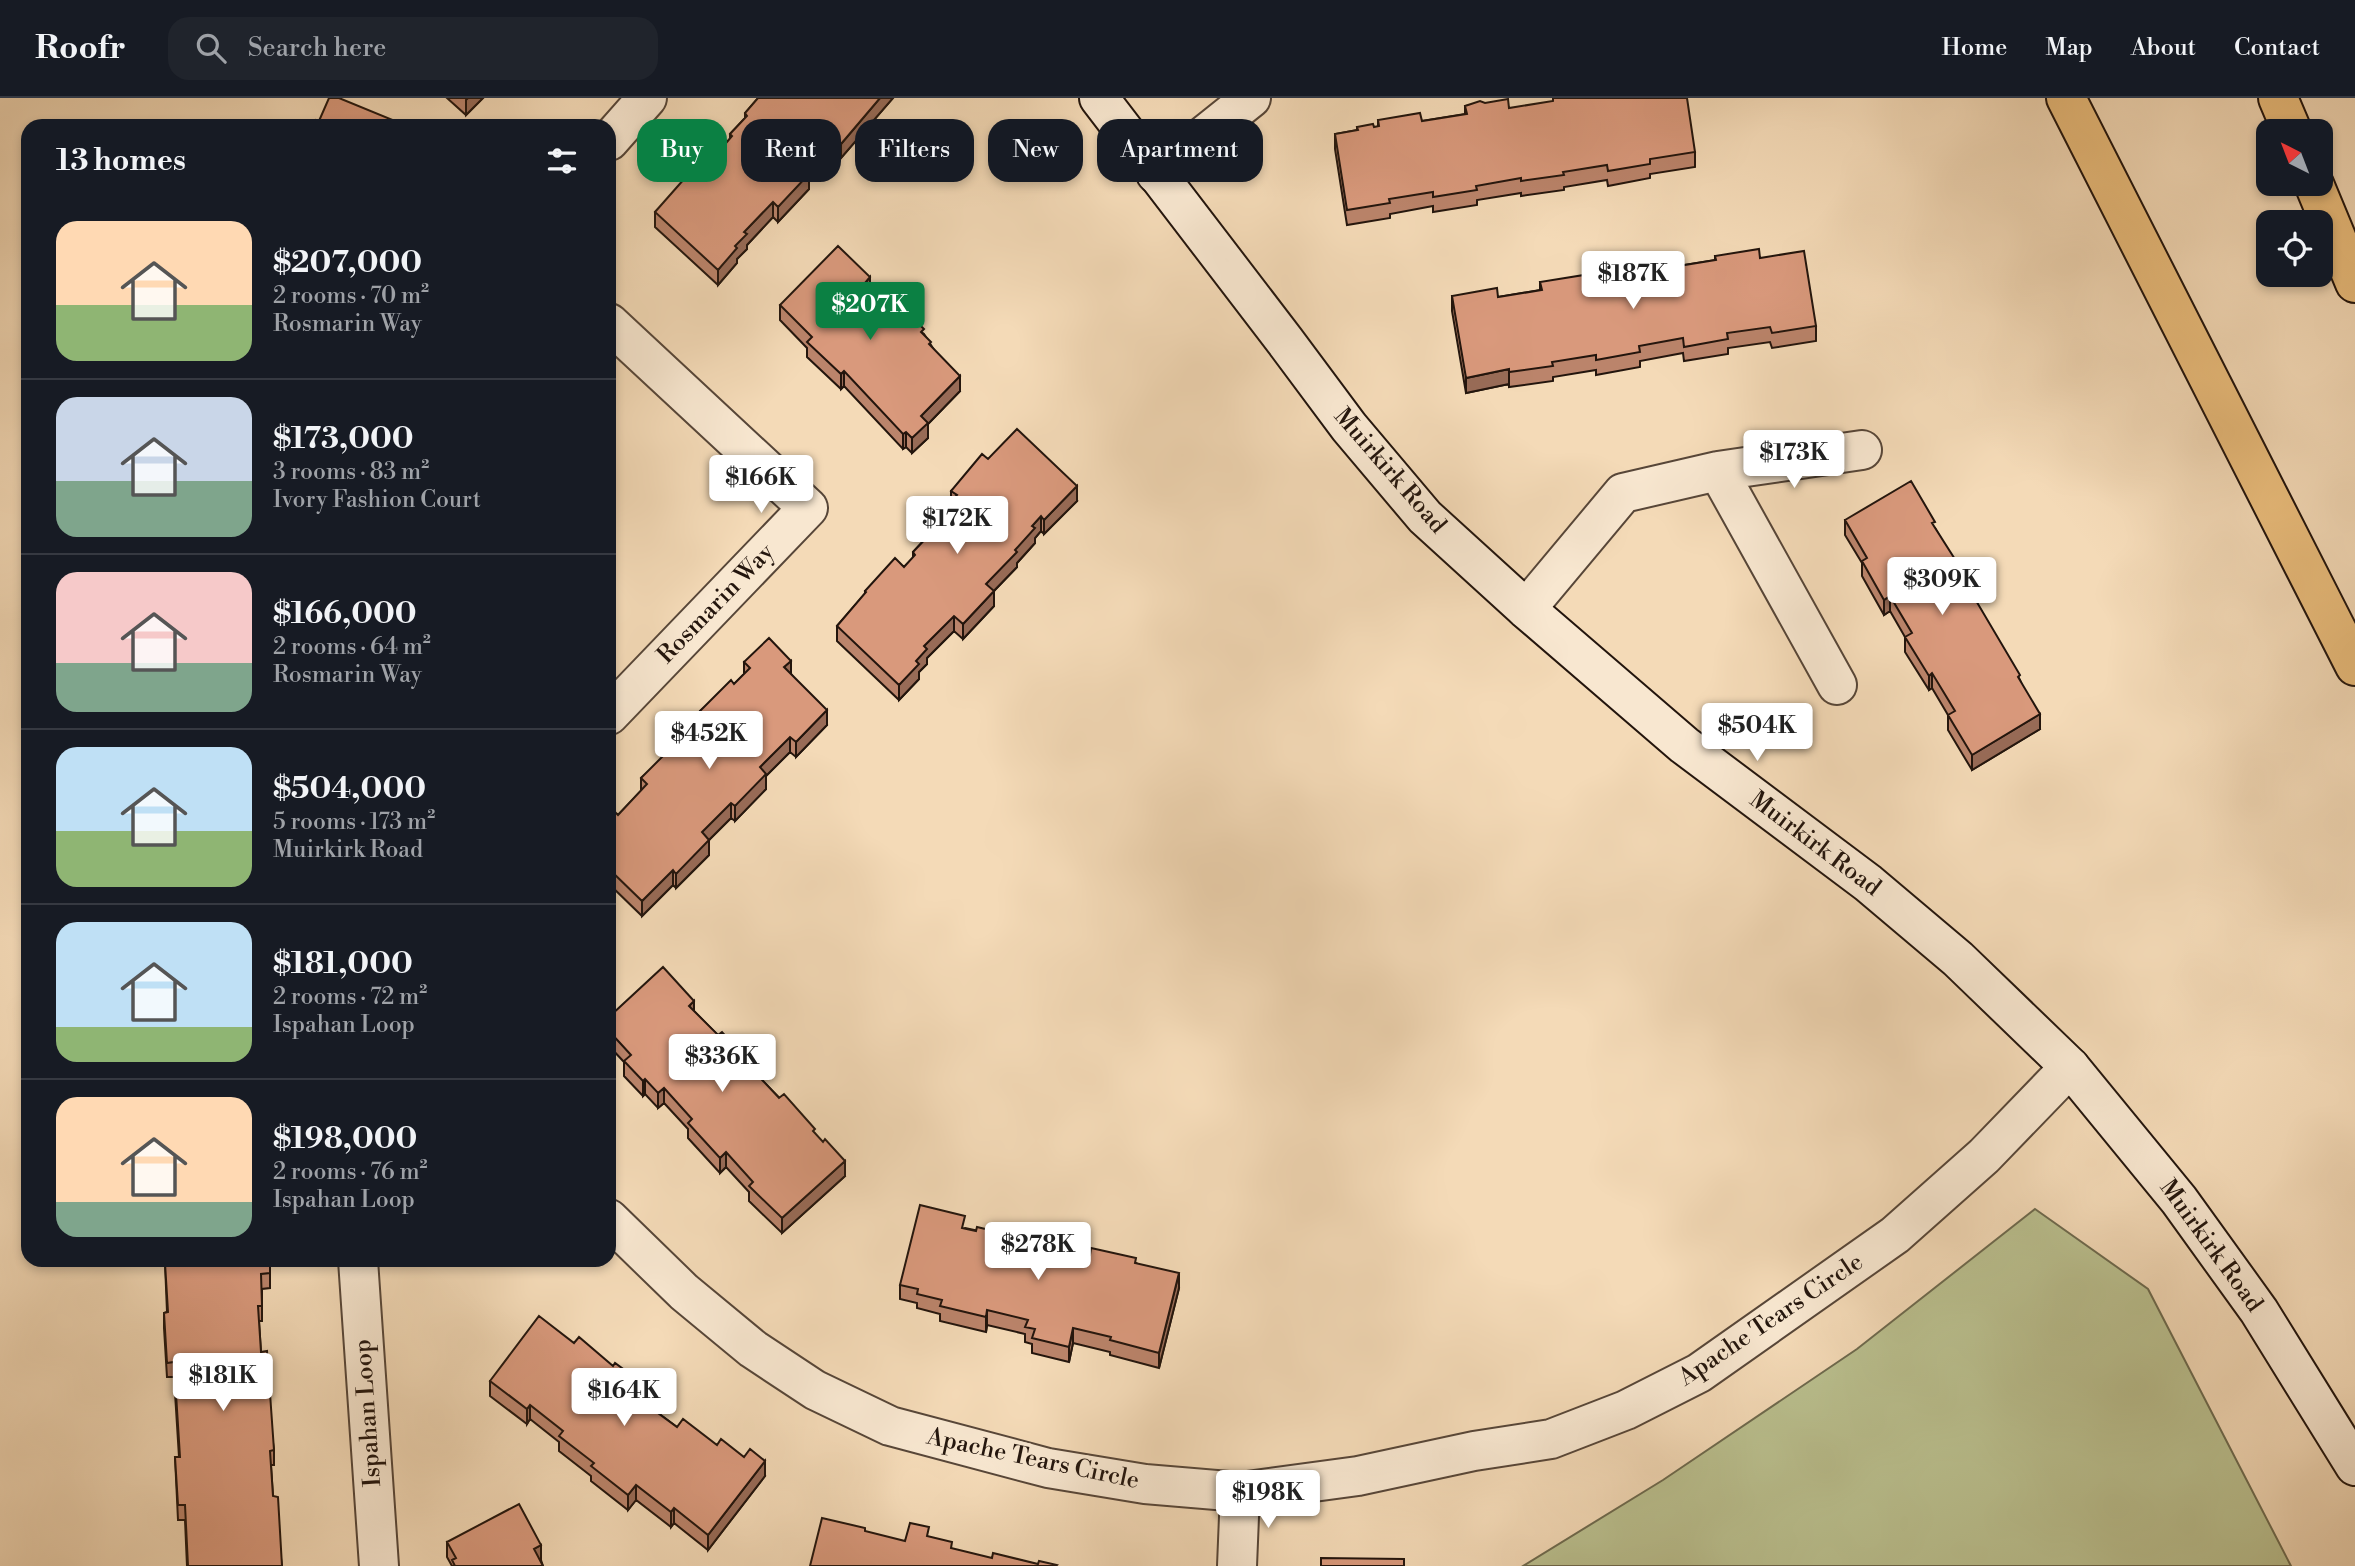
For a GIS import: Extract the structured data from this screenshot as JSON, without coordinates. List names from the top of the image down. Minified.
{"streets":{"street":["Muirkirk Road","Rosmarin Way","Apache Tears Circle","Ispahan Loop"]},"crossings":[["Muirkirk Road","Apache Tears Circle"]],"north":"top left","page":{"header":"Roofr","search":"Search here","nav":["Home","Map","About","Contact"],"chip":["Buy","Rent","Filters","New","Apartment"],"heading":"13 homes","list":[{"name":"$207,000","note":"2 rooms · 70 m² · Rosmarin Way"},{"name":"$173,000","note":"3 rooms · 83 m² · Ivory Fashion Court"},{"name":"$166,000","note":"2 rooms · 64 m² · Rosmarin Way"},{"name":"$504,000","note":"5 rooms · 173 m² · Muirkirk Road"},{"name":"$181,000","note":"2 rooms · 72 m² · Ispahan Loop"},{"name":"$198,000","note":"2 rooms · 76 m² · Ispahan Loop"}],"price":["$187K","$207K","$173K","$166K","$172K","$309K","$504K","$452K","$336K","$278K","$181K","$164K","$198K"]}}
